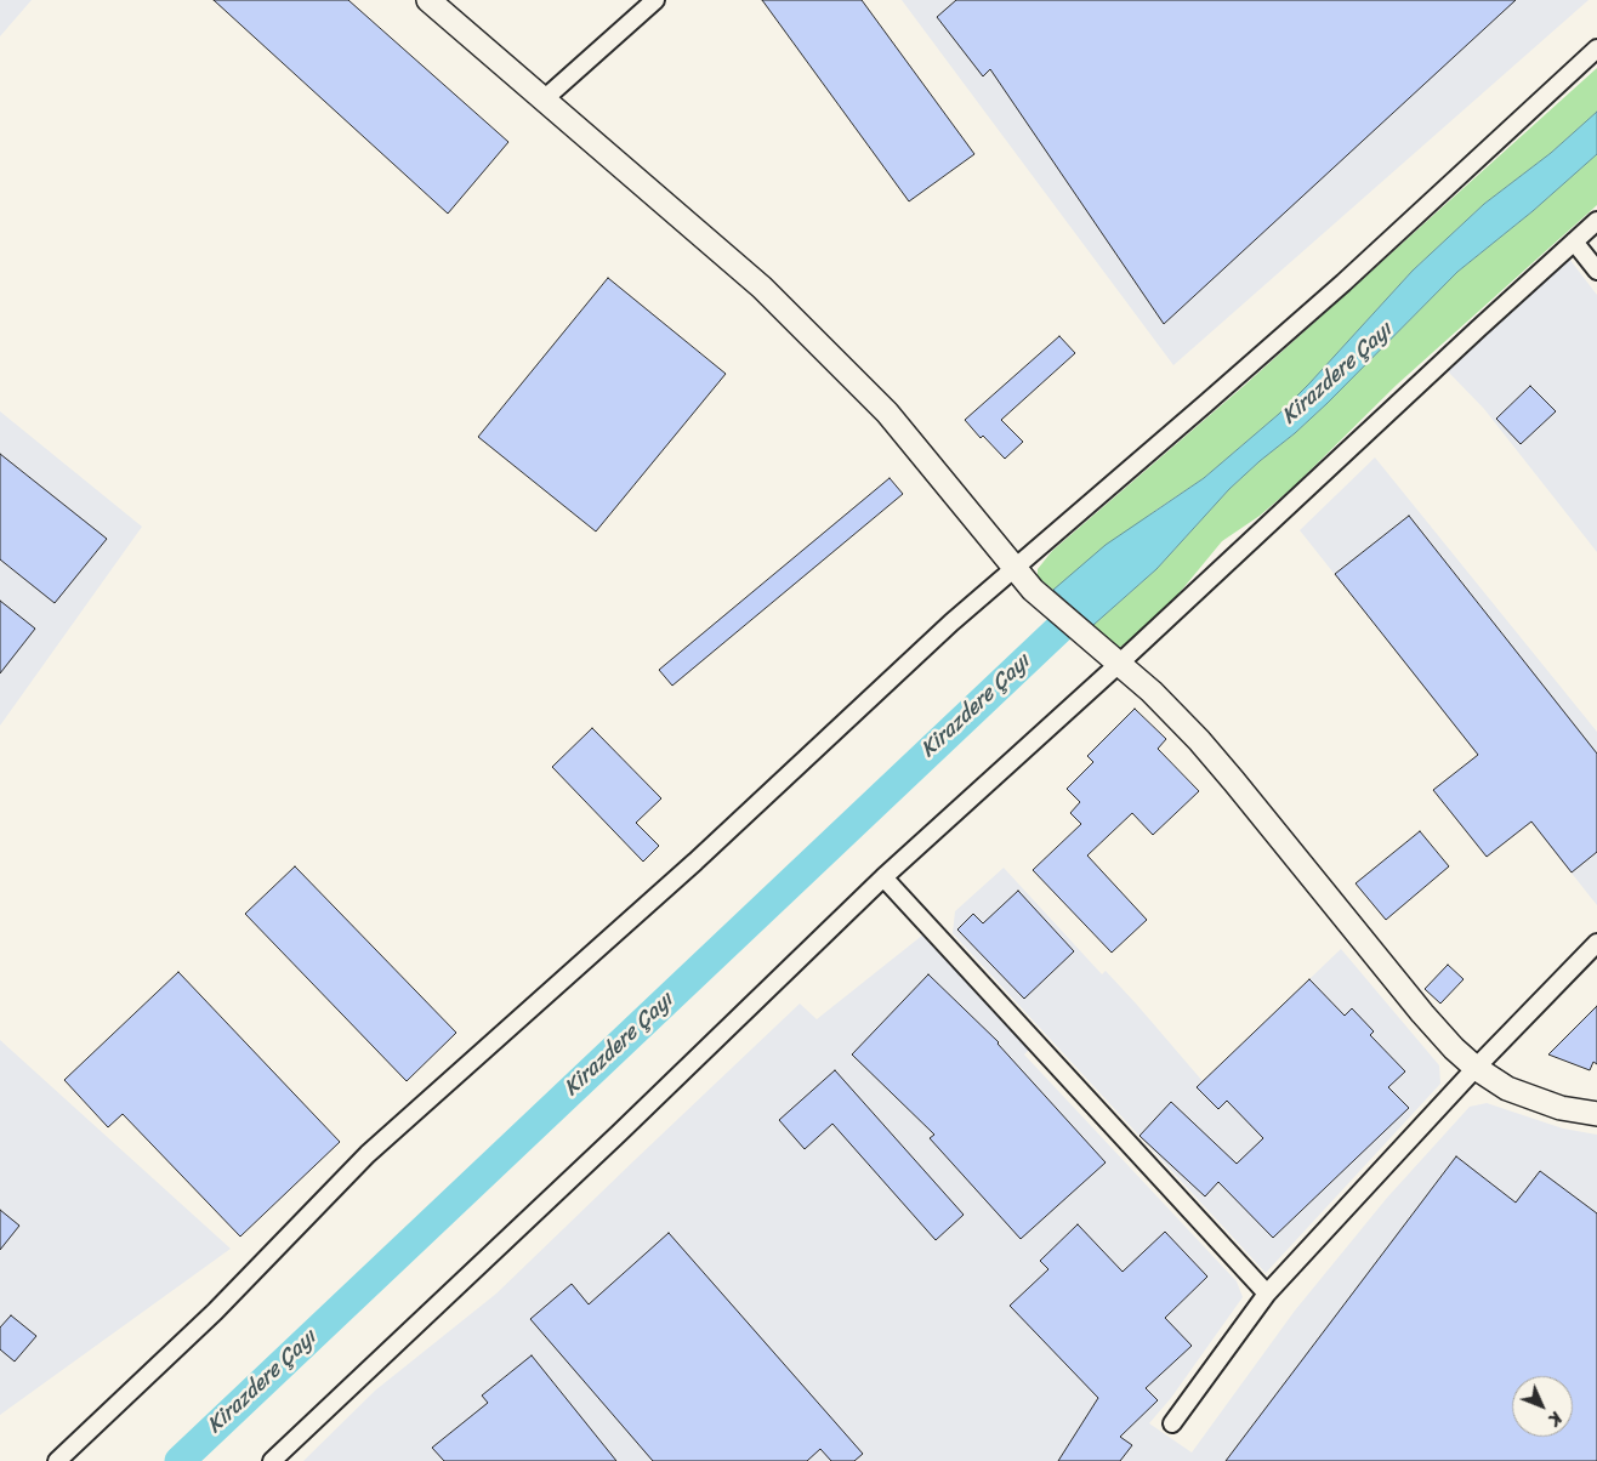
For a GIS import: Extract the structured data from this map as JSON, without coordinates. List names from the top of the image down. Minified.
{"water":["Kirazdere Çayı"],"north":"bottom right"}
